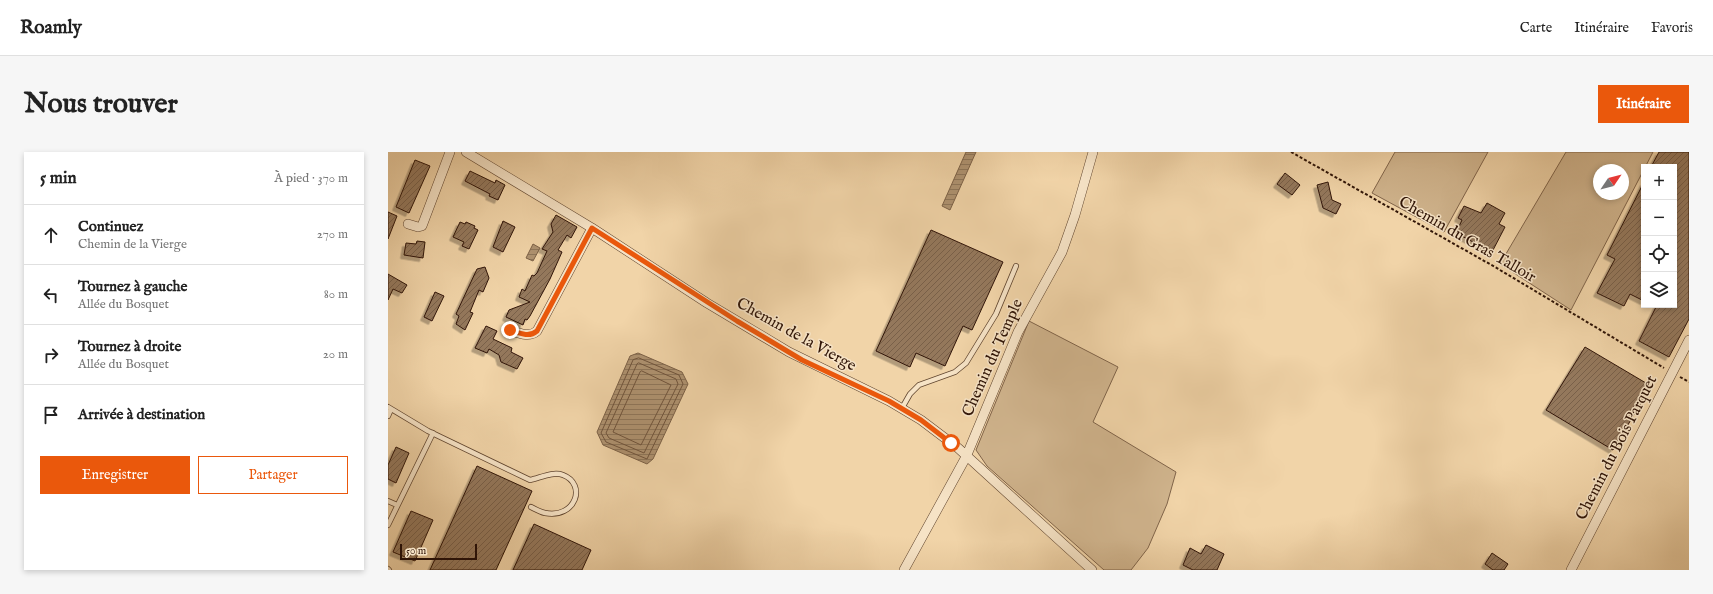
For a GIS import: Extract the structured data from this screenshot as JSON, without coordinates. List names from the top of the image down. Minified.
{"streets":{"street":["Chemin de la Vierge","Chemin du Temple","Chemin du Bois Parquet"],"path":["Chemin du Gras Talloir"]},"crossings":[["Chemin du Gras Talloir","Chemin du Bois Parquet"],["Chemin de la Vierge","Chemin du Temple"]],"scale_bar":"50 m","north":"top right","page":{"header":"Roamly","nav":["Carte","Itinéraire","Favoris"],"buttons":["Itinéraire",["Enregistrer","Partager"]],"title":"Nous trouver","heading":["5 min","À pied · 370 m"],"map_buttons":["+","−"],"list":[["Continuez","Chemin de la Vierge","270 m"],["Tournez à gauche","Allée du Bosquet","80 m"],["Tournez à droite","Allée du Bosquet","20 m"],"Arrivée à destination"],"scale":"50 m"}}
